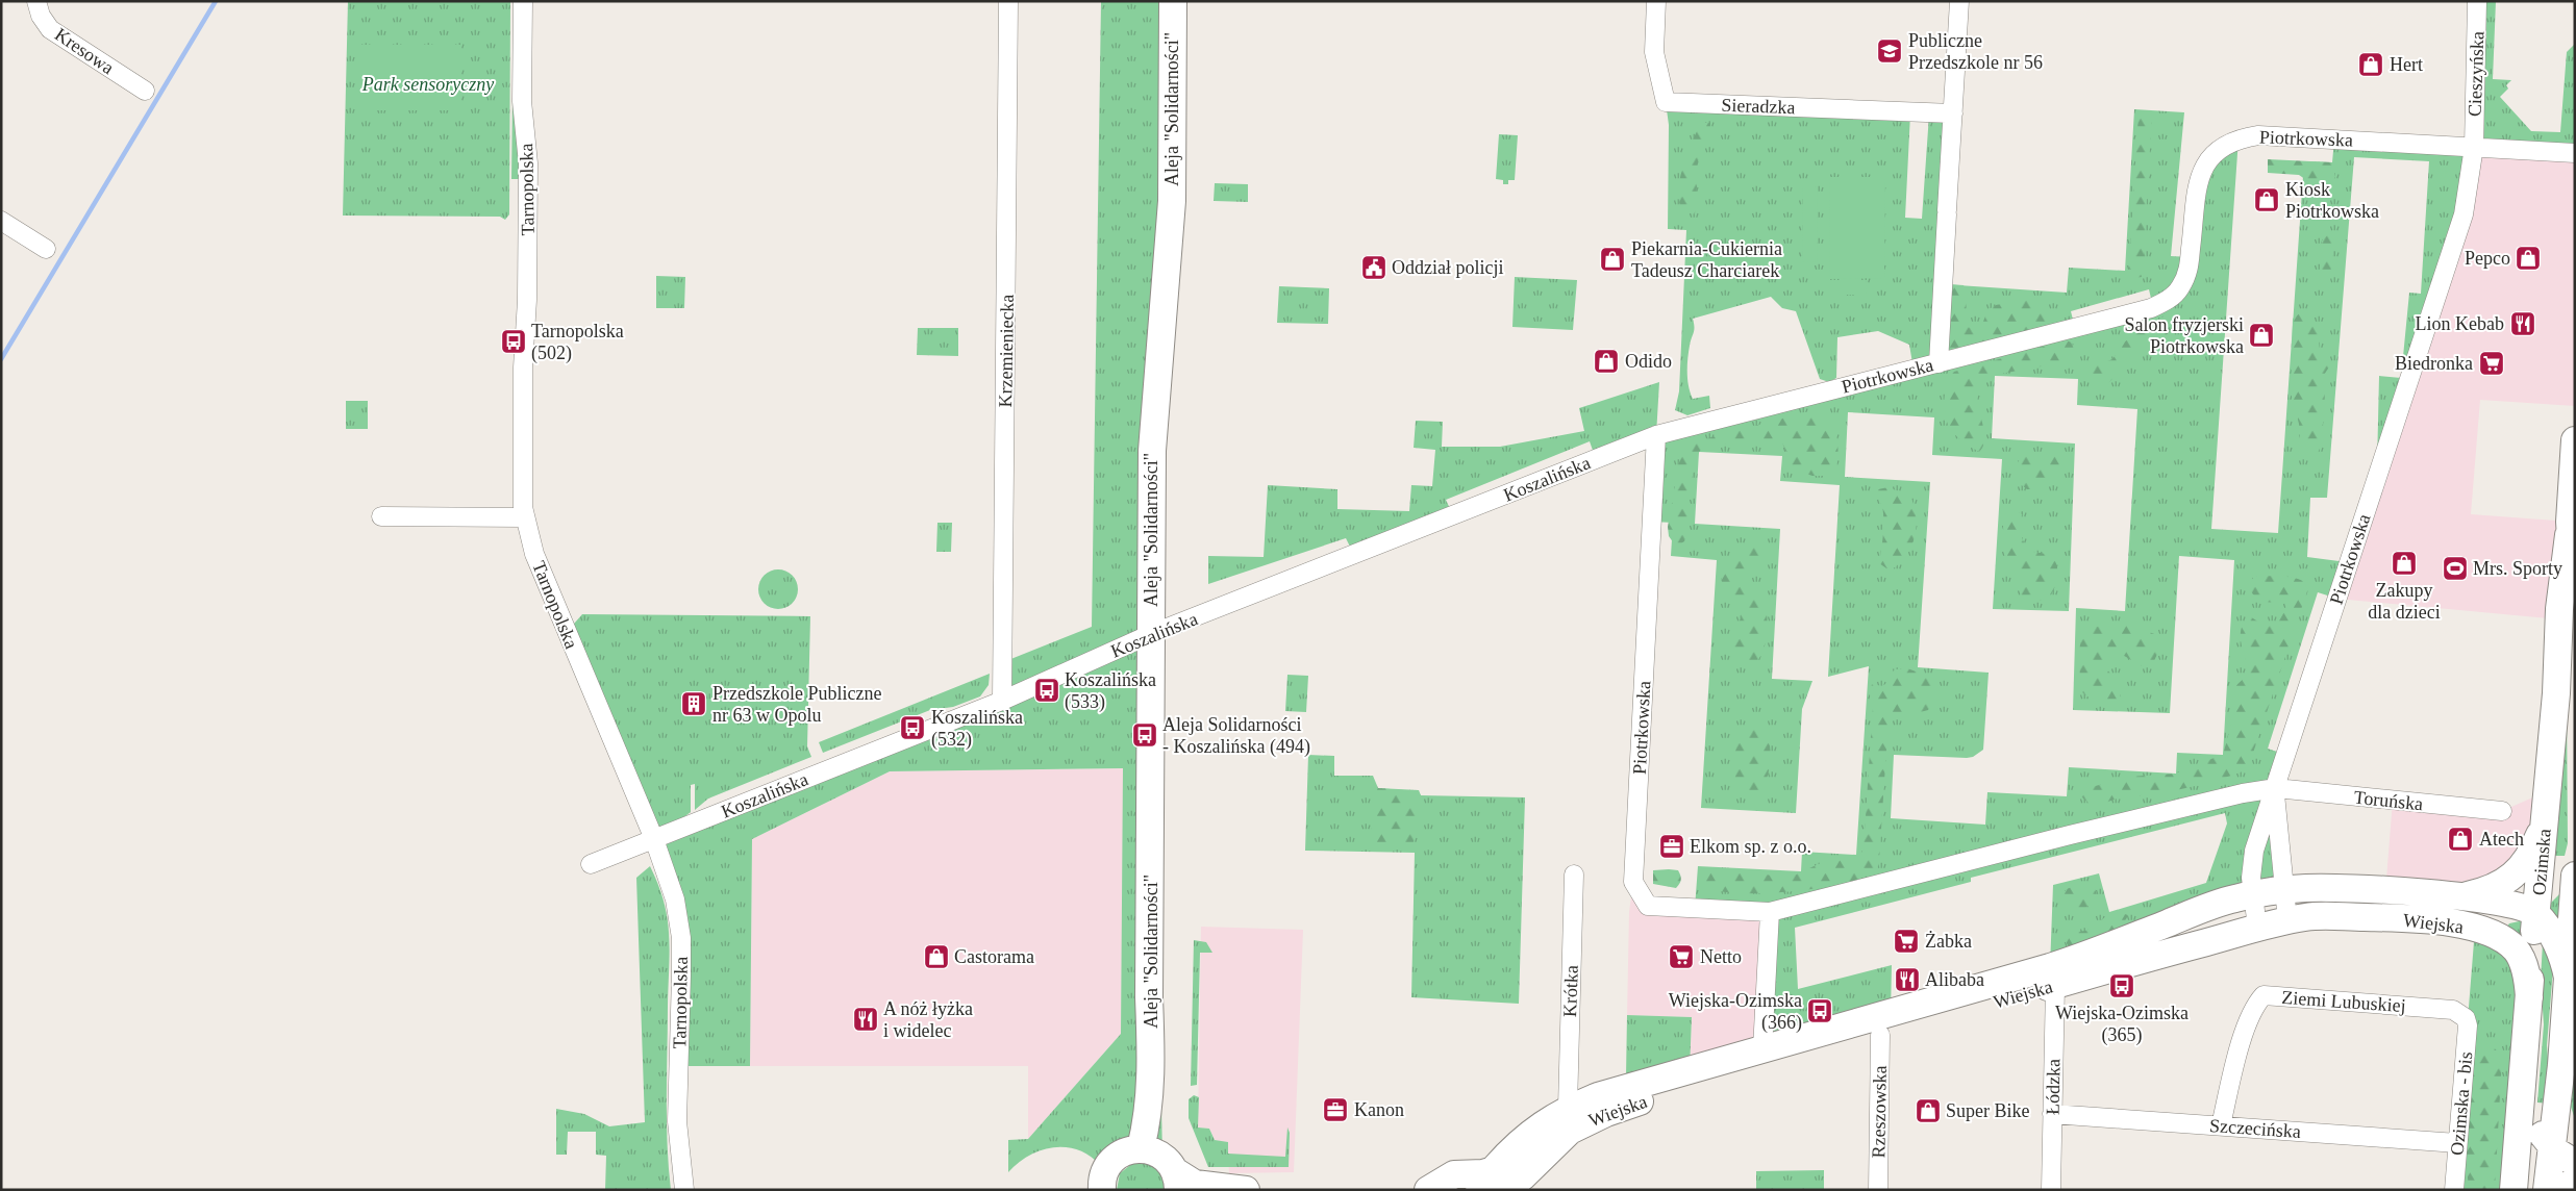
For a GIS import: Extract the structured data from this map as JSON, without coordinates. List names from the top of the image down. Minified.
{"streets":{"street":["Kresowa","Cieszyńska","Sieradzka","Aleja \"Solidarności\"","Piotrkowska","Tarnopolska","Krzemieniecka","Koszalińska","Toruńska","Ozimska","Wiejska","Krótka","Ziemi Lubuskiej","Łódzka","Ozimska - bis","Rzeszowska","Szczecińska"]},"crossings":[["Cieszyńska","Piotrkowska"],["Aleja \"Solidarności\"","Koszalińska"],["Piotrkowska","Koszalińska"],["Piotrkowska","Toruńska"],["Piotrkowska","Wiejska"],["Tarnopolska","Koszalińska"],["Krzemieniecka","Koszalińska"],["Ozimska","Wiejska"],["Wiejska","Krótka"],["Wiejska","Łódzka"],["Wiejska","Rzeszowska"],["Ziemi Lubuskiej","Ozimska - bis"],["Ziemi Lubuskiej","Szczecińska"],["Łódzka","Szczecińska"],["Ozimska - bis","Szczecińska"]],"parks":["Park sensoryczny"],"places":{"school or university":["Publiczne Przedszkole nr 56"],"shop":["Hert","Kiosk Piotrkowska","Pepco","Piekarnia-Cukiernia Tadeusz Charciarek","Salon fryzjerski Piotrkowska","Odido","Zakupy dla dzieci","Atech","Castorama","Super Bike"],"public building":["Oddział policji"],"restaurant":["Lion Kebab","Alibaba","A nóż łyżka i widelec"],"bus stop":["Tarnopolska (502)","Koszalińska (533)","Koszalińska (532)","Aleja Solidarności - Koszalińska (494)","Wiejska-Ozimska (365)","Wiejska-Ozimska (366)"],"supermarket":["Biedronka","Żabka","Netto"],"sports":["Mrs. Sporty"],"building":["Przedszkole Publiczne nr 63 w Opolu"],"office":["Elkom sp. z o.o.","Kanon"]}}
